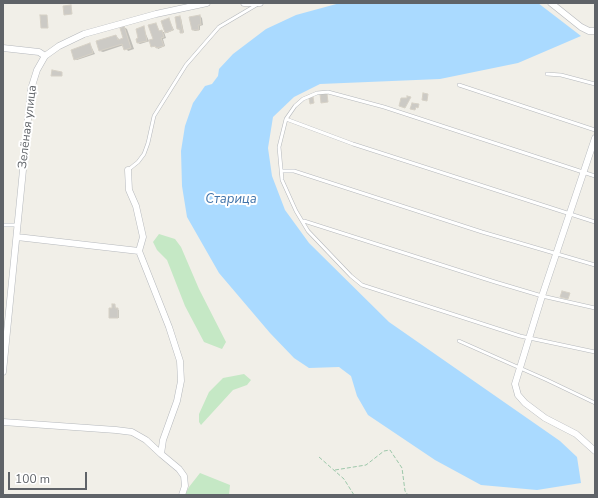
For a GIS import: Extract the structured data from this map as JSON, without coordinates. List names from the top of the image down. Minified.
{"streets":{"street":["Зелёная улица"]},"water":["Старица"],"scale_bar":"100 m"}
